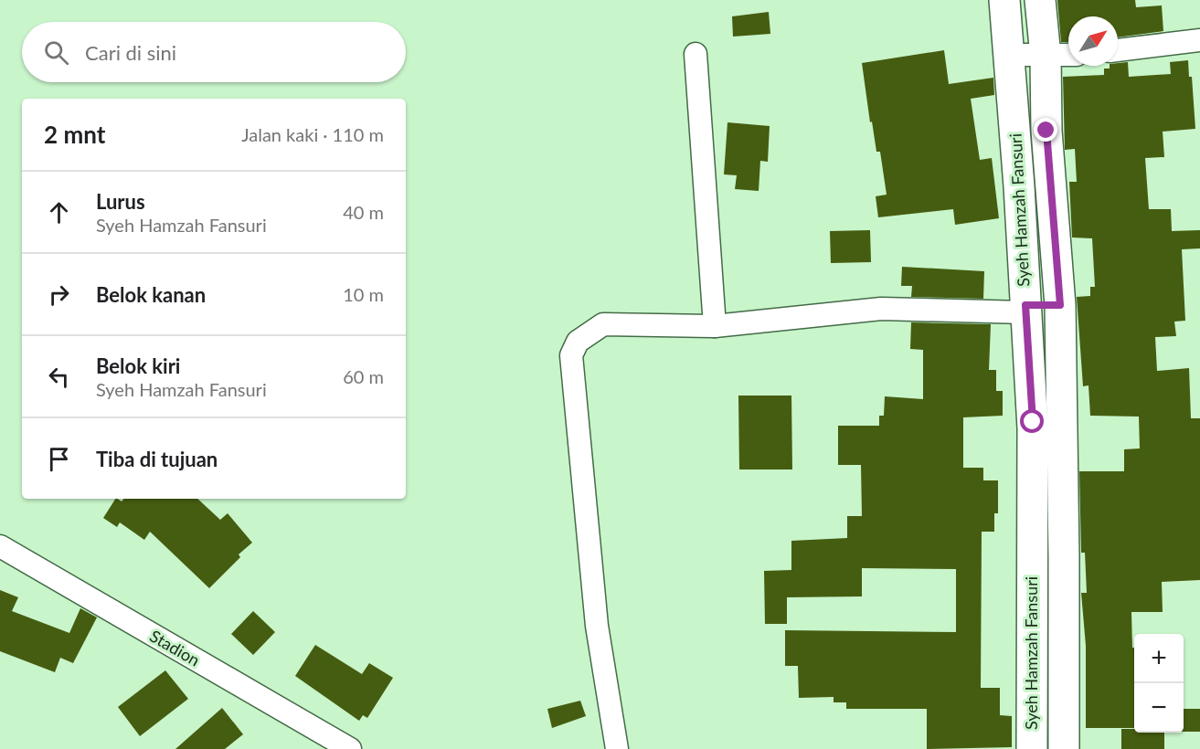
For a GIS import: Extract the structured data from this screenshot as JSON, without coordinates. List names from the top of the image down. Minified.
{"streets":{"main road":["Syeh Hamzah Fansuri"],"street":["Stadion"]},"north":"top right","page":{"search":"Cari di sini","heading":["2 mnt","Jalan kaki · 110 m"],"list":[["Lurus","Syeh Hamzah Fansuri","40 m"],["Belok kanan","10 m"],["Belok kiri","Syeh Hamzah Fansuri","60 m"],"Tiba di tujuan"],"map_buttons":["+","−"]}}
